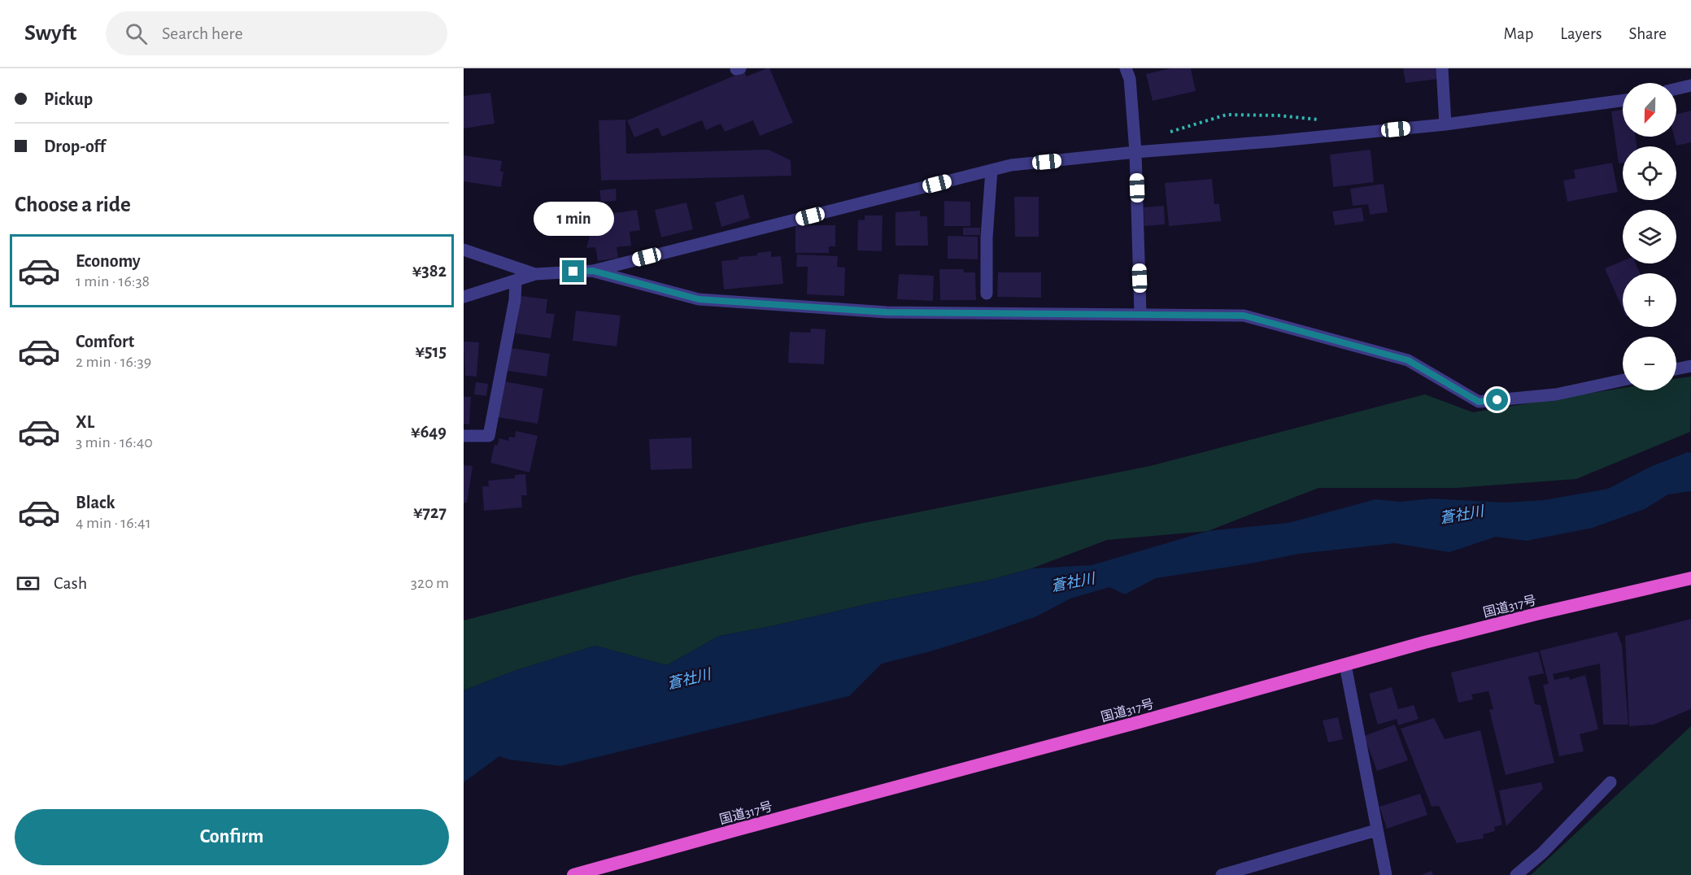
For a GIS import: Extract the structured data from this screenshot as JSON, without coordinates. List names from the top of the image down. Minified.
{"streets":{"highway":["国道317号"]},"water":["蒼社川"],"north":"bottom","page":{"header":"Swyft","search":"Search here","nav":["Map","Layers","Share"],"banner":["Pickup","Drop-off"],"map_buttons":["+","−"],"heading":"Choose a ride","bubble":"1 min","list":[{"name":"Economy","note":"1 min · 16:38","value":"¥382"},{"name":"Comfort","note":"2 min · 16:39","value":"¥515"},{"name":"XL","note":"3 min · 16:40","value":"¥649"},{"name":"Black","note":"4 min · 16:41","value":"¥727"}],"pay":["Cash","320 m"],"buttons":"Confirm"}}
